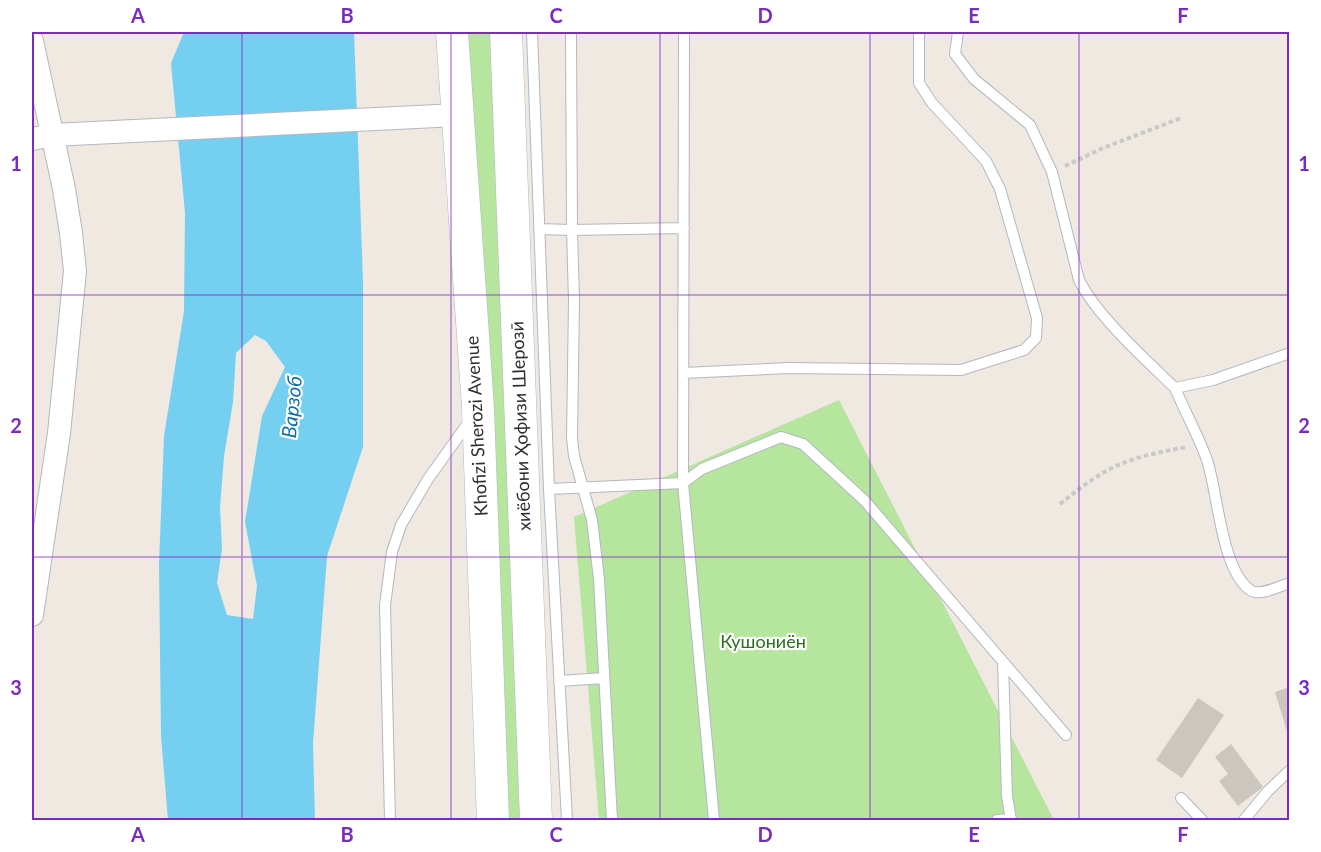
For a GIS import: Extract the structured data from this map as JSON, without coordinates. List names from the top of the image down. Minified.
{"streets":{"main road":["Khofizi Sherozi Avenue","хиёбони Ҳофизи Шерозӣ"]},"water":["Варзоб"],"parks":["Кушониён"],"grid":{"columns":["A","B","C","D","E","F"],"rows":["1","2","3"]}}
